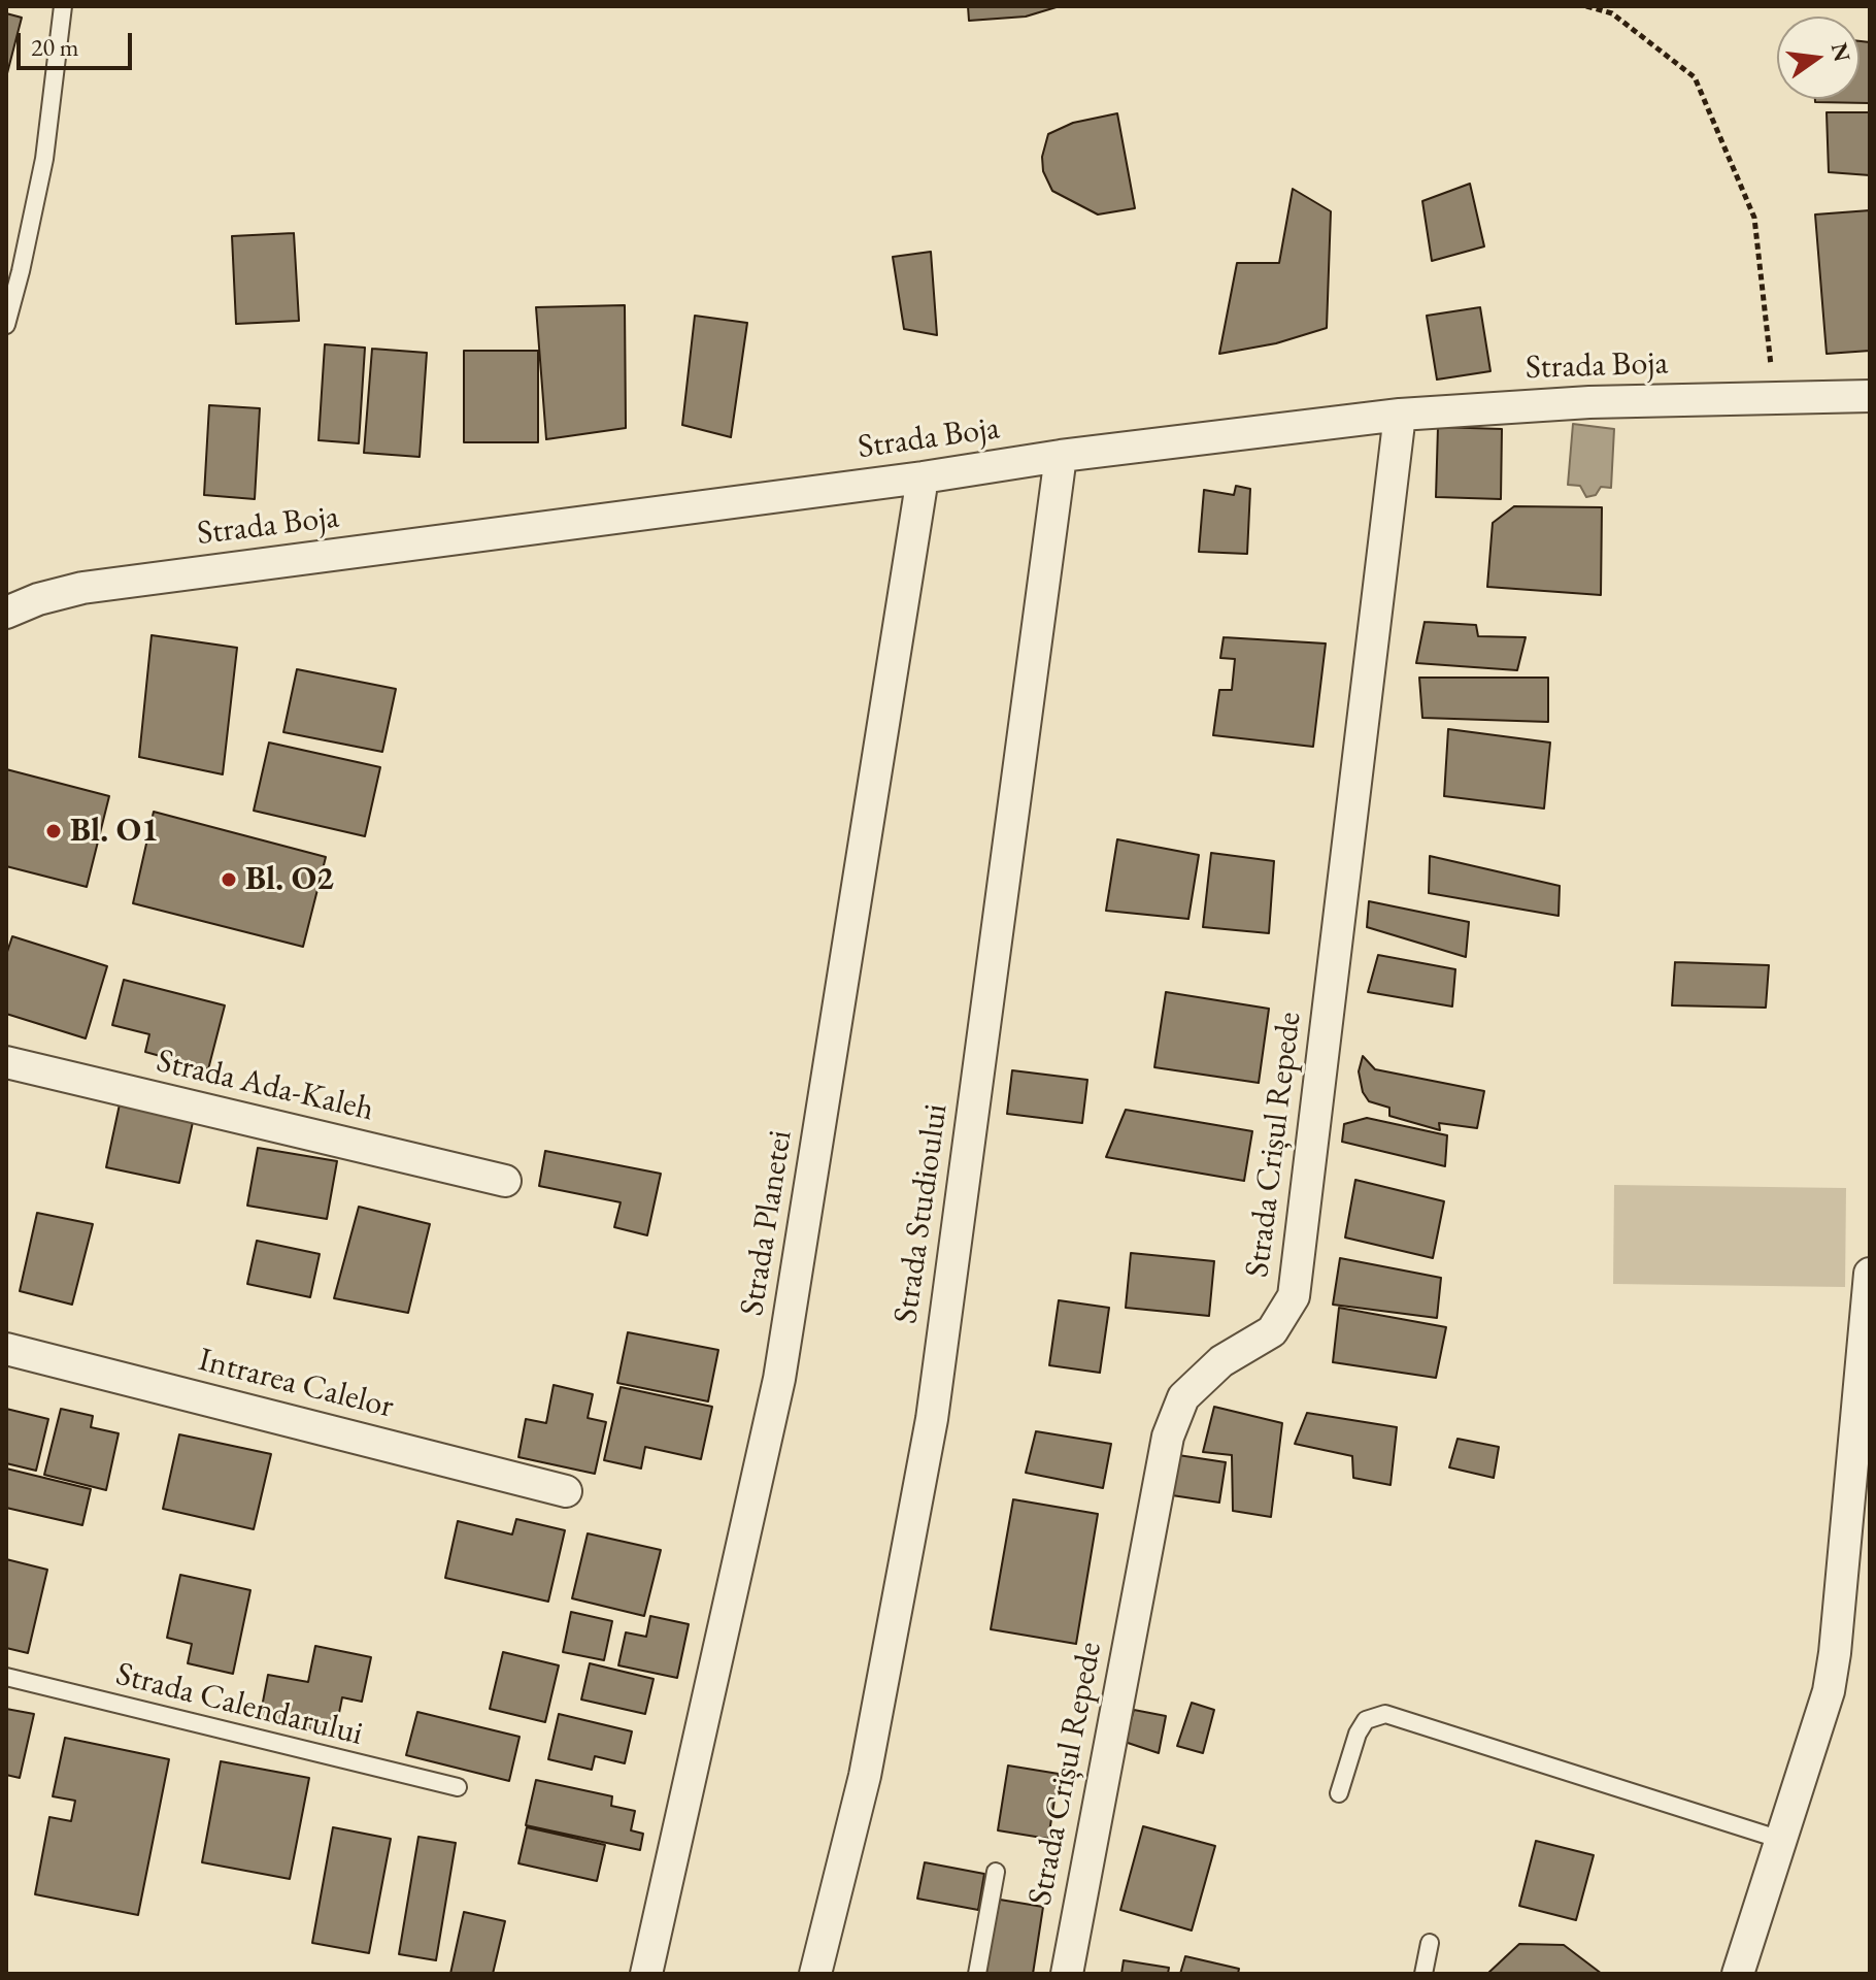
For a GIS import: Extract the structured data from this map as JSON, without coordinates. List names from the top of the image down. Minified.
{"streets":{"street":["Strada Boja","Strada Ada-Kaleh","Strada Crișul Repede","Strada Studioului","Strada Planetei","Intrarea Calelor"],"lane":["Strada Calendarului"]},"crossings":[["Strada Boja","Strada Crișul Repede"],["Strada Boja","Strada Studioului"],["Strada Boja","Strada Planetei"]],"places":["Bl. O1","Bl. O2"],"scale_bar":"20 m","north":"right"}
